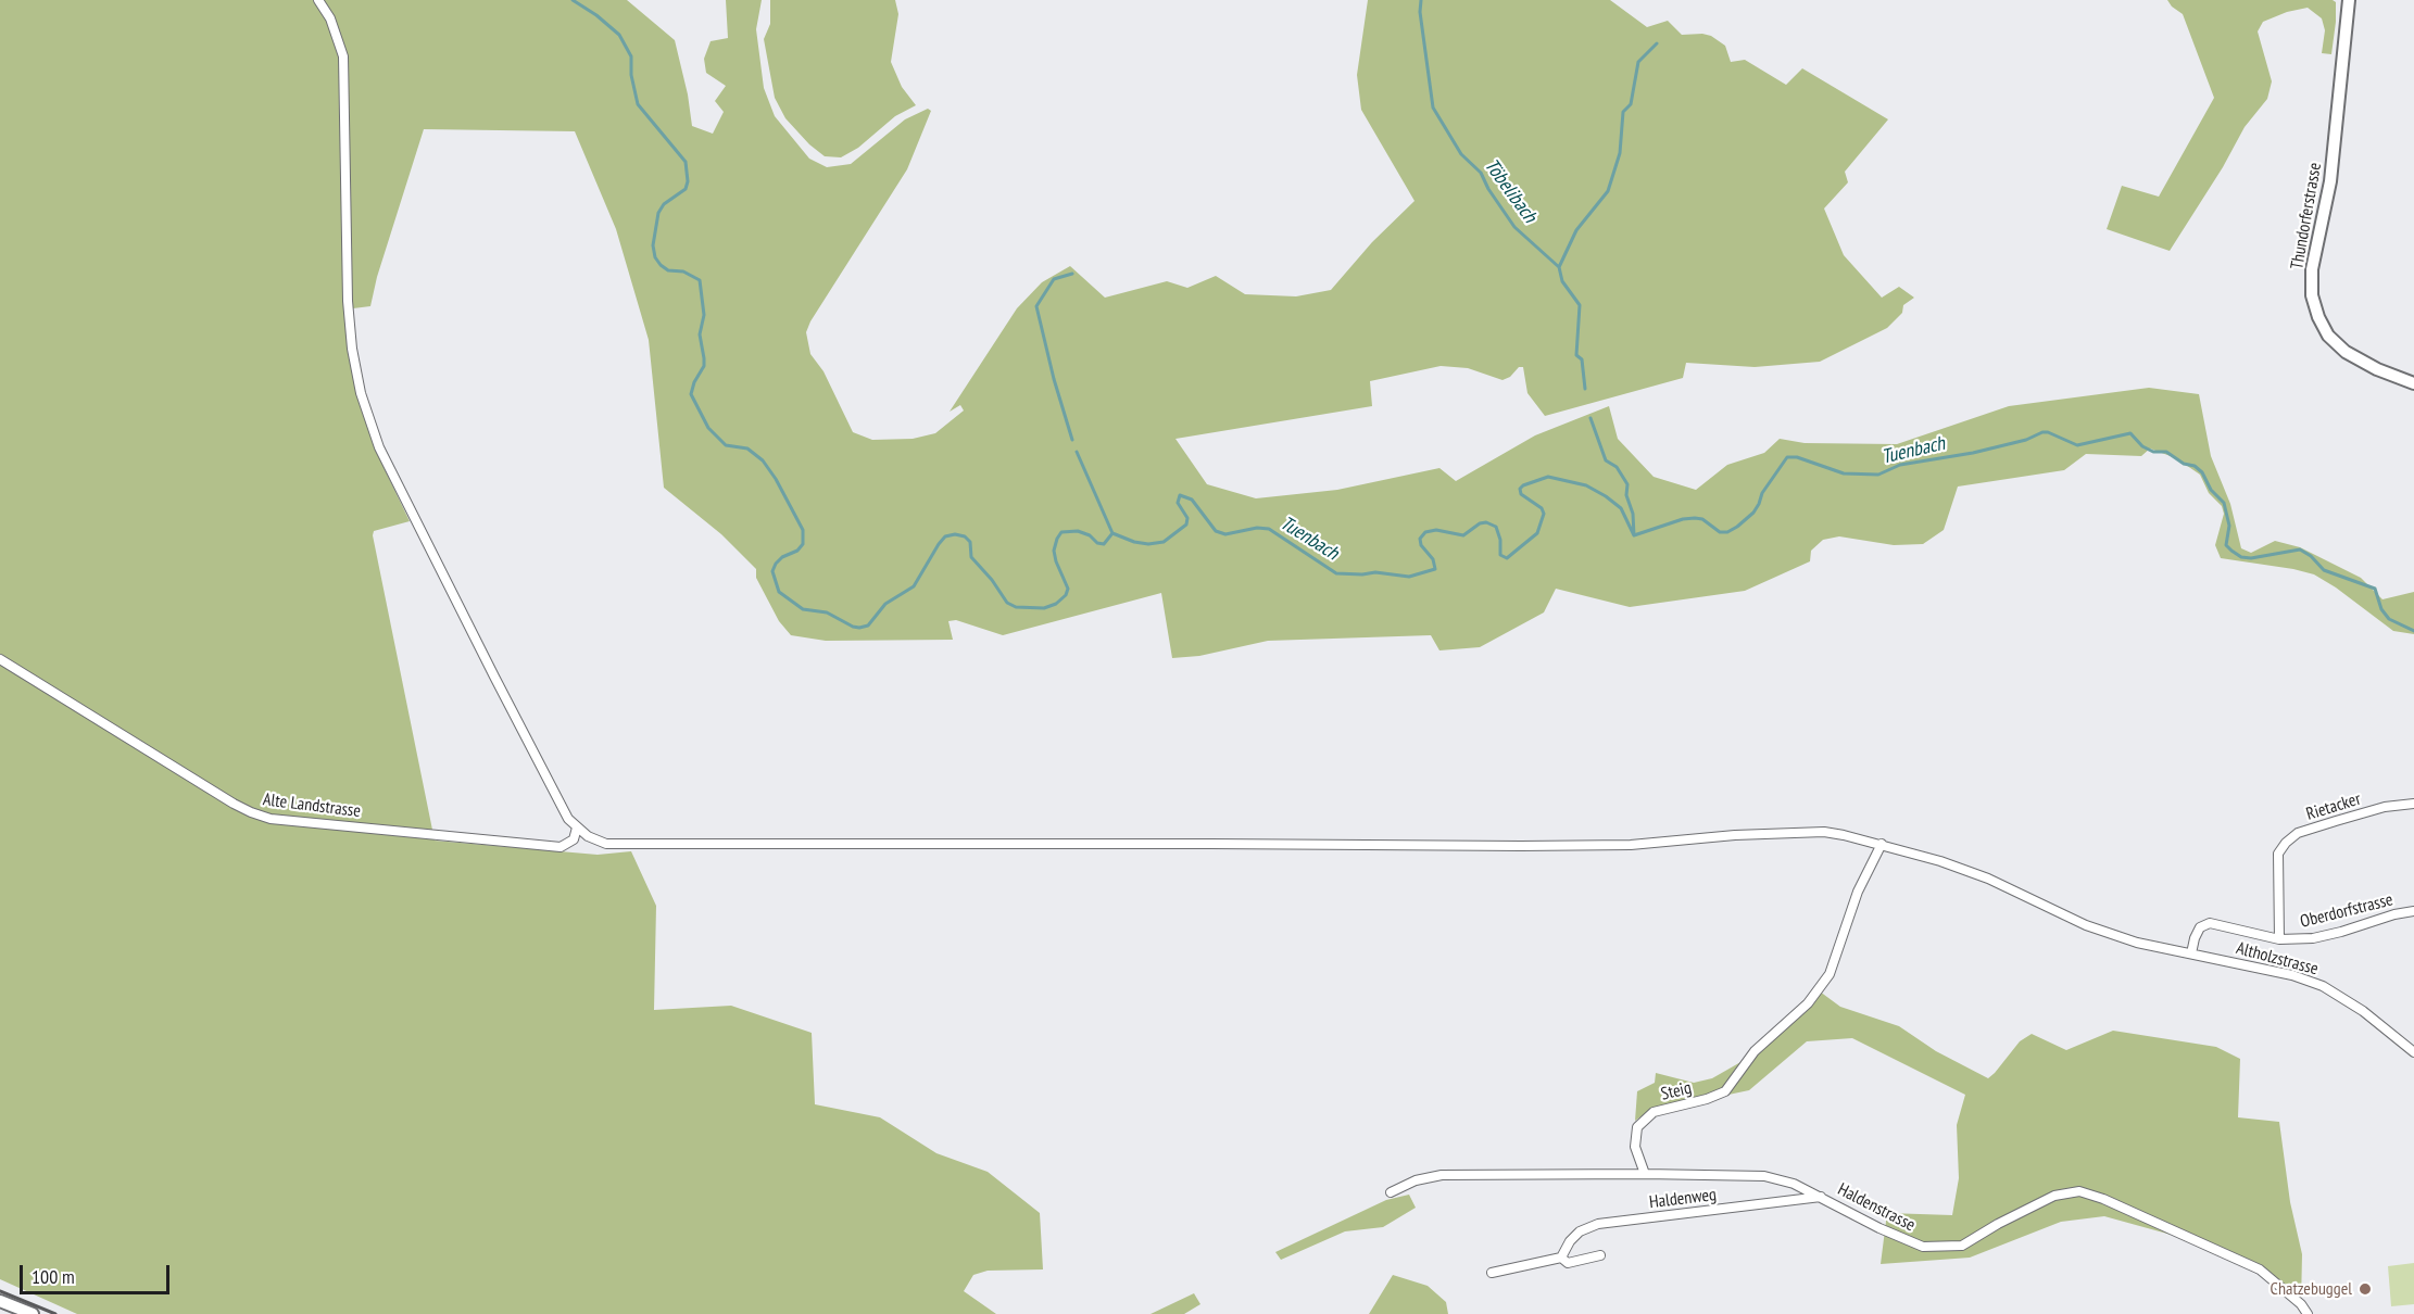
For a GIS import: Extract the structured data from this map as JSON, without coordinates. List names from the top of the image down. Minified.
{"streets":{"street":["Thundorferstrasse","Alte Landstrasse","Rietacker","Oberdorfstrasse","Altholzstrasse","Steig","Haldenweg","Haldenstrasse"]},"crossings":[["Rietacker","Oberdorfstrasse"],["Oberdorfstrasse","Altholzstrasse"],["Steig","Haldenstrasse"],["Haldenweg","Haldenstrasse"]],"water":["Töbelibach","Tuenbach"],"places":["Chatzebuggel"],"scale_bar":"100 m"}
